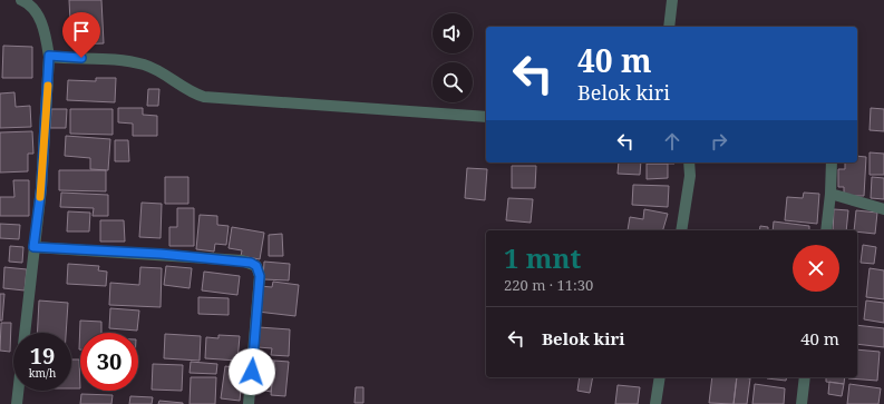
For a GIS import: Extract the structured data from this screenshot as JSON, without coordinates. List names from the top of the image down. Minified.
{"page":{"turn":["40 m","Belok kiri"],"heading":["1 mnt","220 m · 11:30"],"list":[{"name":"Belok kiri","value":"40 m"}],"speed":"19 km/h","limit":"30"}}
